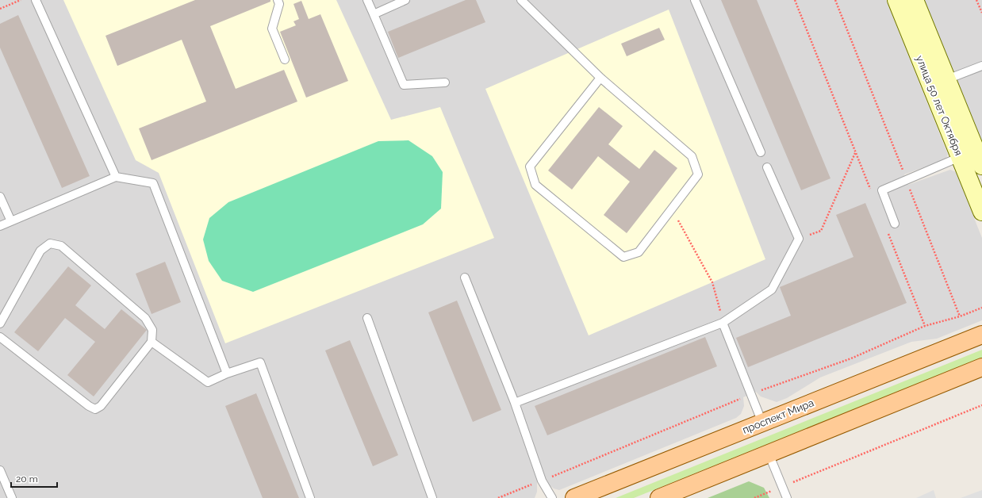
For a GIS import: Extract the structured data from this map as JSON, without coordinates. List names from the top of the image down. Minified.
{"streets":{"main road":["проспект Мира"],"street":["улица 50 лет Октября"]},"scale_bar":"20 m"}
